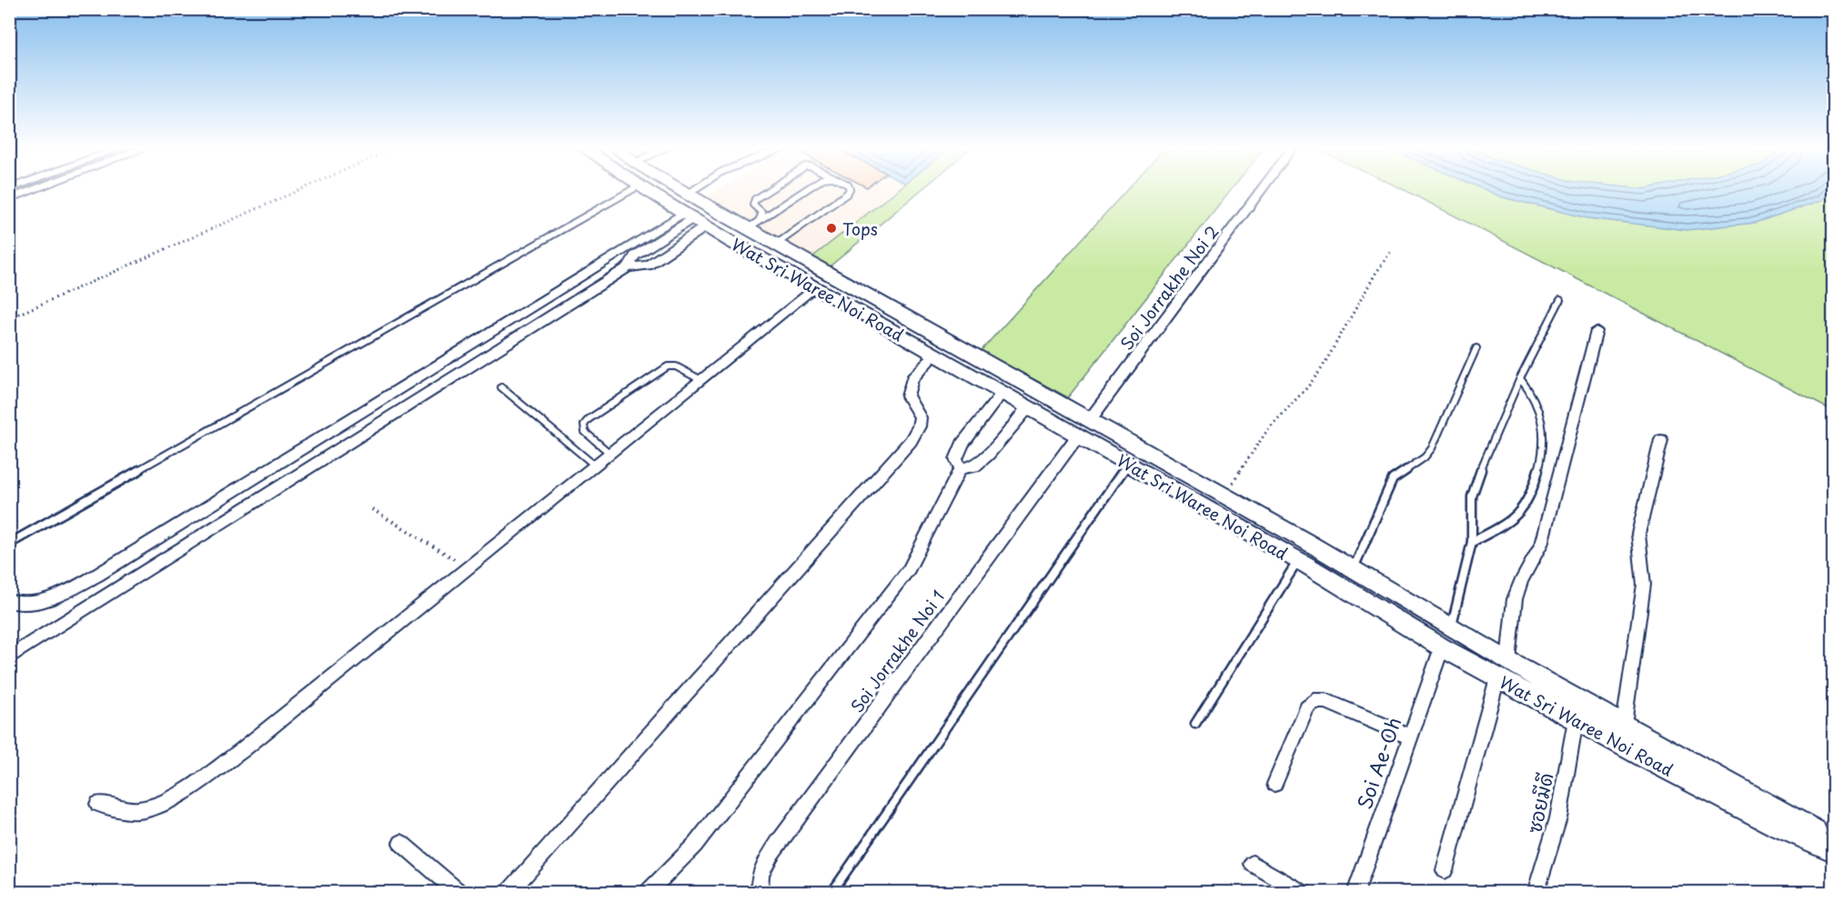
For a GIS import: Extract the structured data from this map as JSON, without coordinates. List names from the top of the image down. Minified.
{"streets":{"main road":["Wat Sri Waree Noi Road"],"street":["Soi Jorrakhe Noi 2","Soi Jorrakhe Noi 1","Soi Ae-Oh","ซอยมีดี"]},"crossings":[["Soi Jorrakhe Noi 2","Wat Sri Waree Noi Road"],["Wat Sri Waree Noi Road","Soi Jorrakhe Noi 1"],["Wat Sri Waree Noi Road","Soi Ae-Oh"],["Wat Sri Waree Noi Road","ซอยมีดี"]],"places":["Tops"]}
